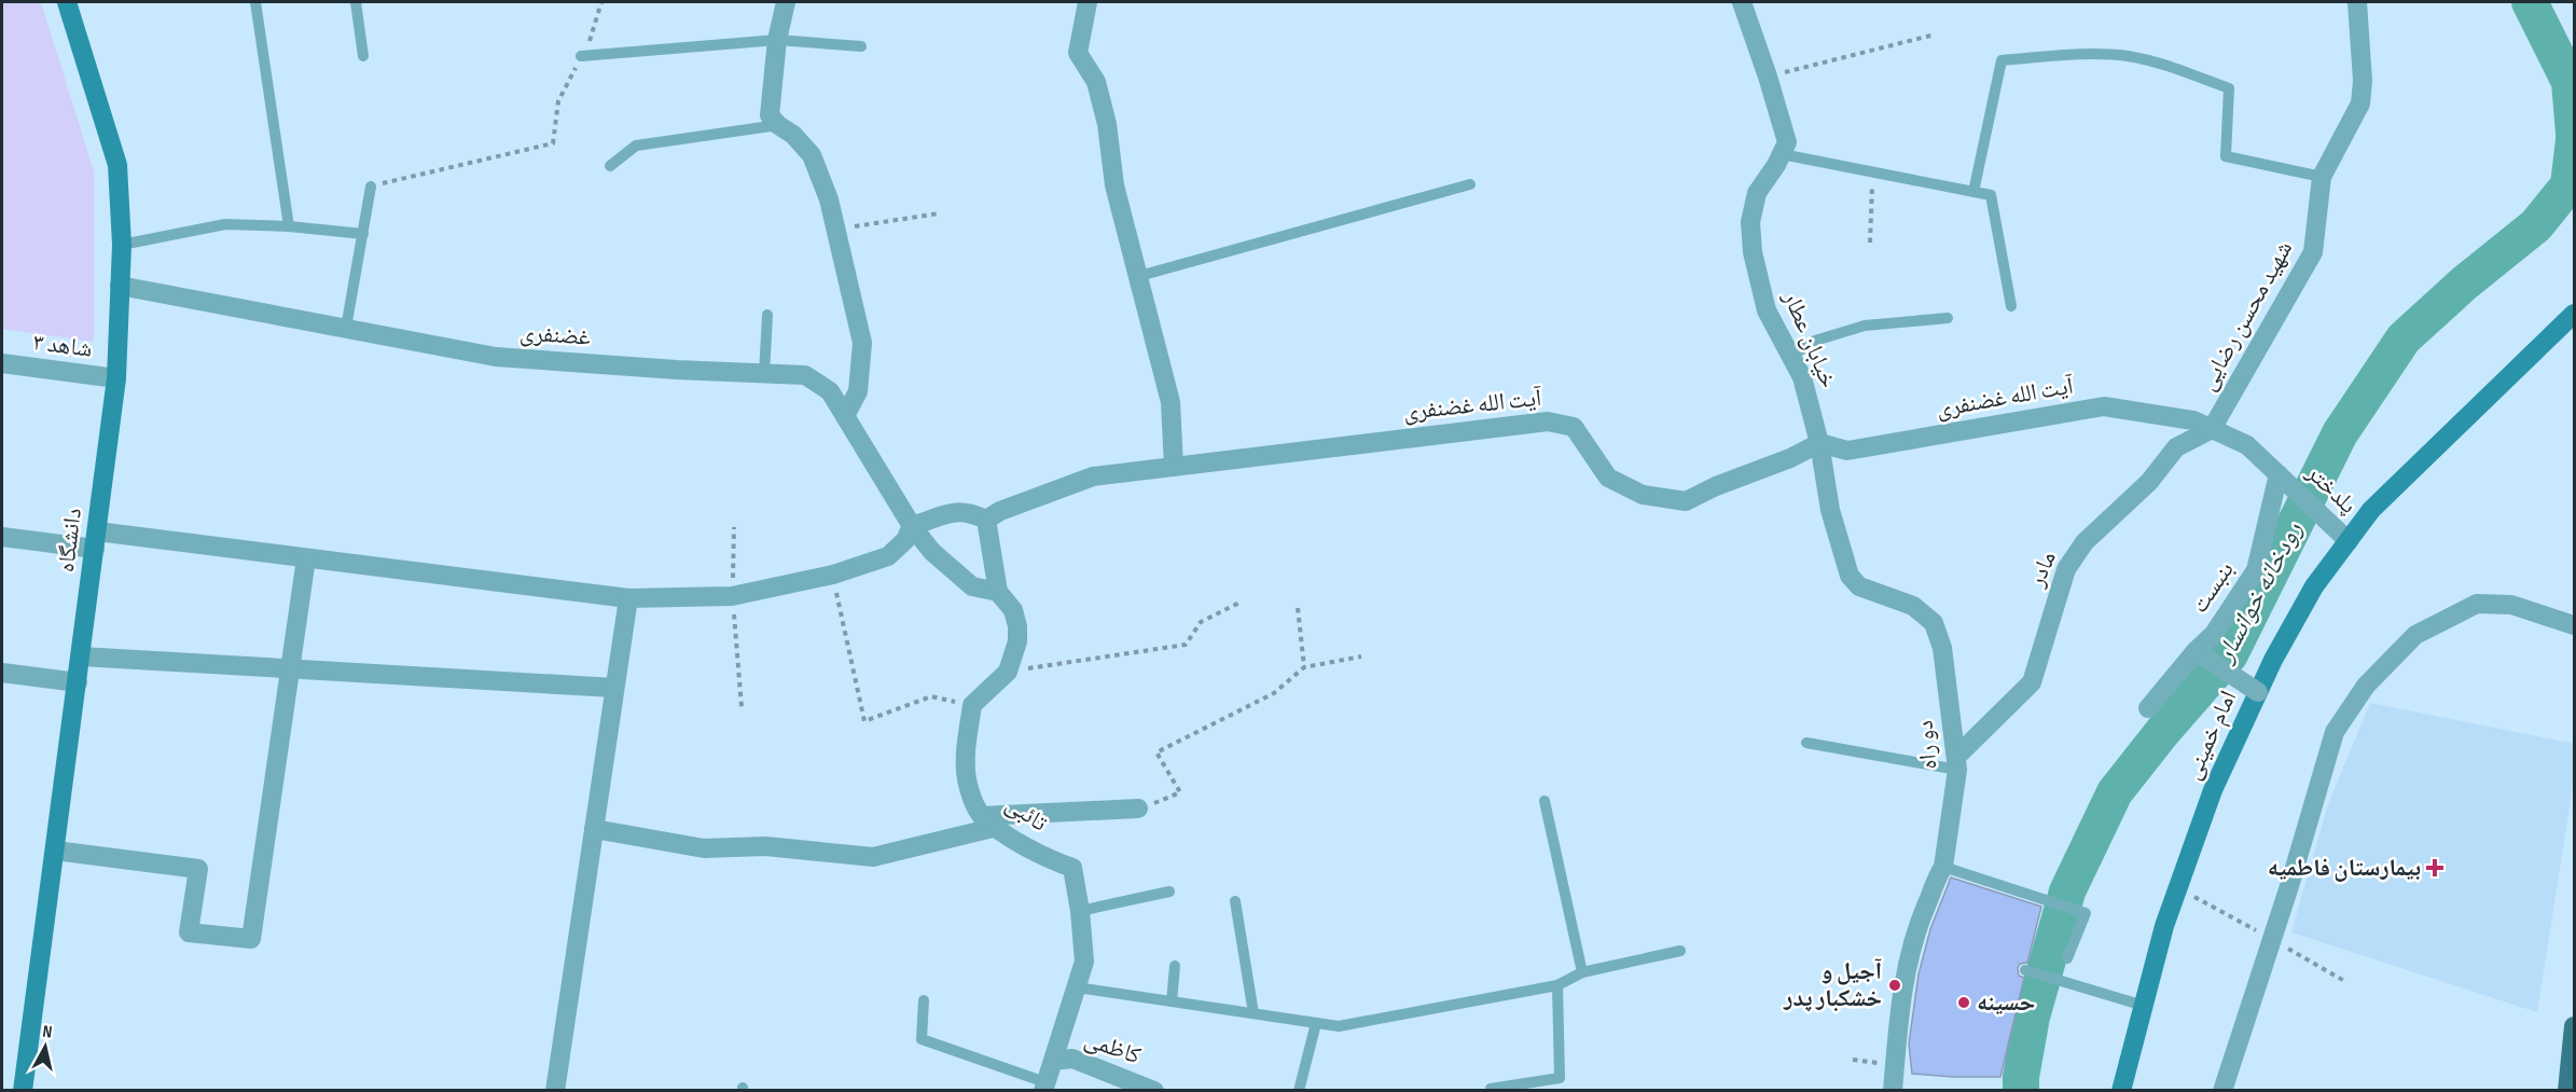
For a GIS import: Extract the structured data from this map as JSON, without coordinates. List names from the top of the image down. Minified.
{"streets":{"street":["شهید محسن رضایی","غضنفری","خیابان عطار","شاهد ۳","آیت الله غضنفری","پلدختر","دانشگاه","مادر","بنبست","امام خمینی","دو راه","تائبی","کاظمی"]},"crossings":[["شهید محسن رضایی","آیت الله غضنفری"],["شهید محسن رضایی","مادر"],["غضنفری","دانشگاه"],["خیابان عطار","آیت الله غضنفری"],["خیابان عطار","دو راه"],["شاهد ۳","دانشگاه"],["آیت الله غضنفری","پلدختر"],["آیت الله غضنفری","مادر"],["آیت الله غضنفری","بنبست"],["آیت الله غضنفری","دو راه"],["پلدختر","بنبست"],["پلدختر","امام خمینی"],["مادر","دو راه"],["تائبی","کاظمی"]],"water":["رودخانه خوانسار"],"places":{"health":["بیمارستان فاطمیه"],"other":["آجیل و خشکبار پدر","حسینه"]},"north":"top"}
